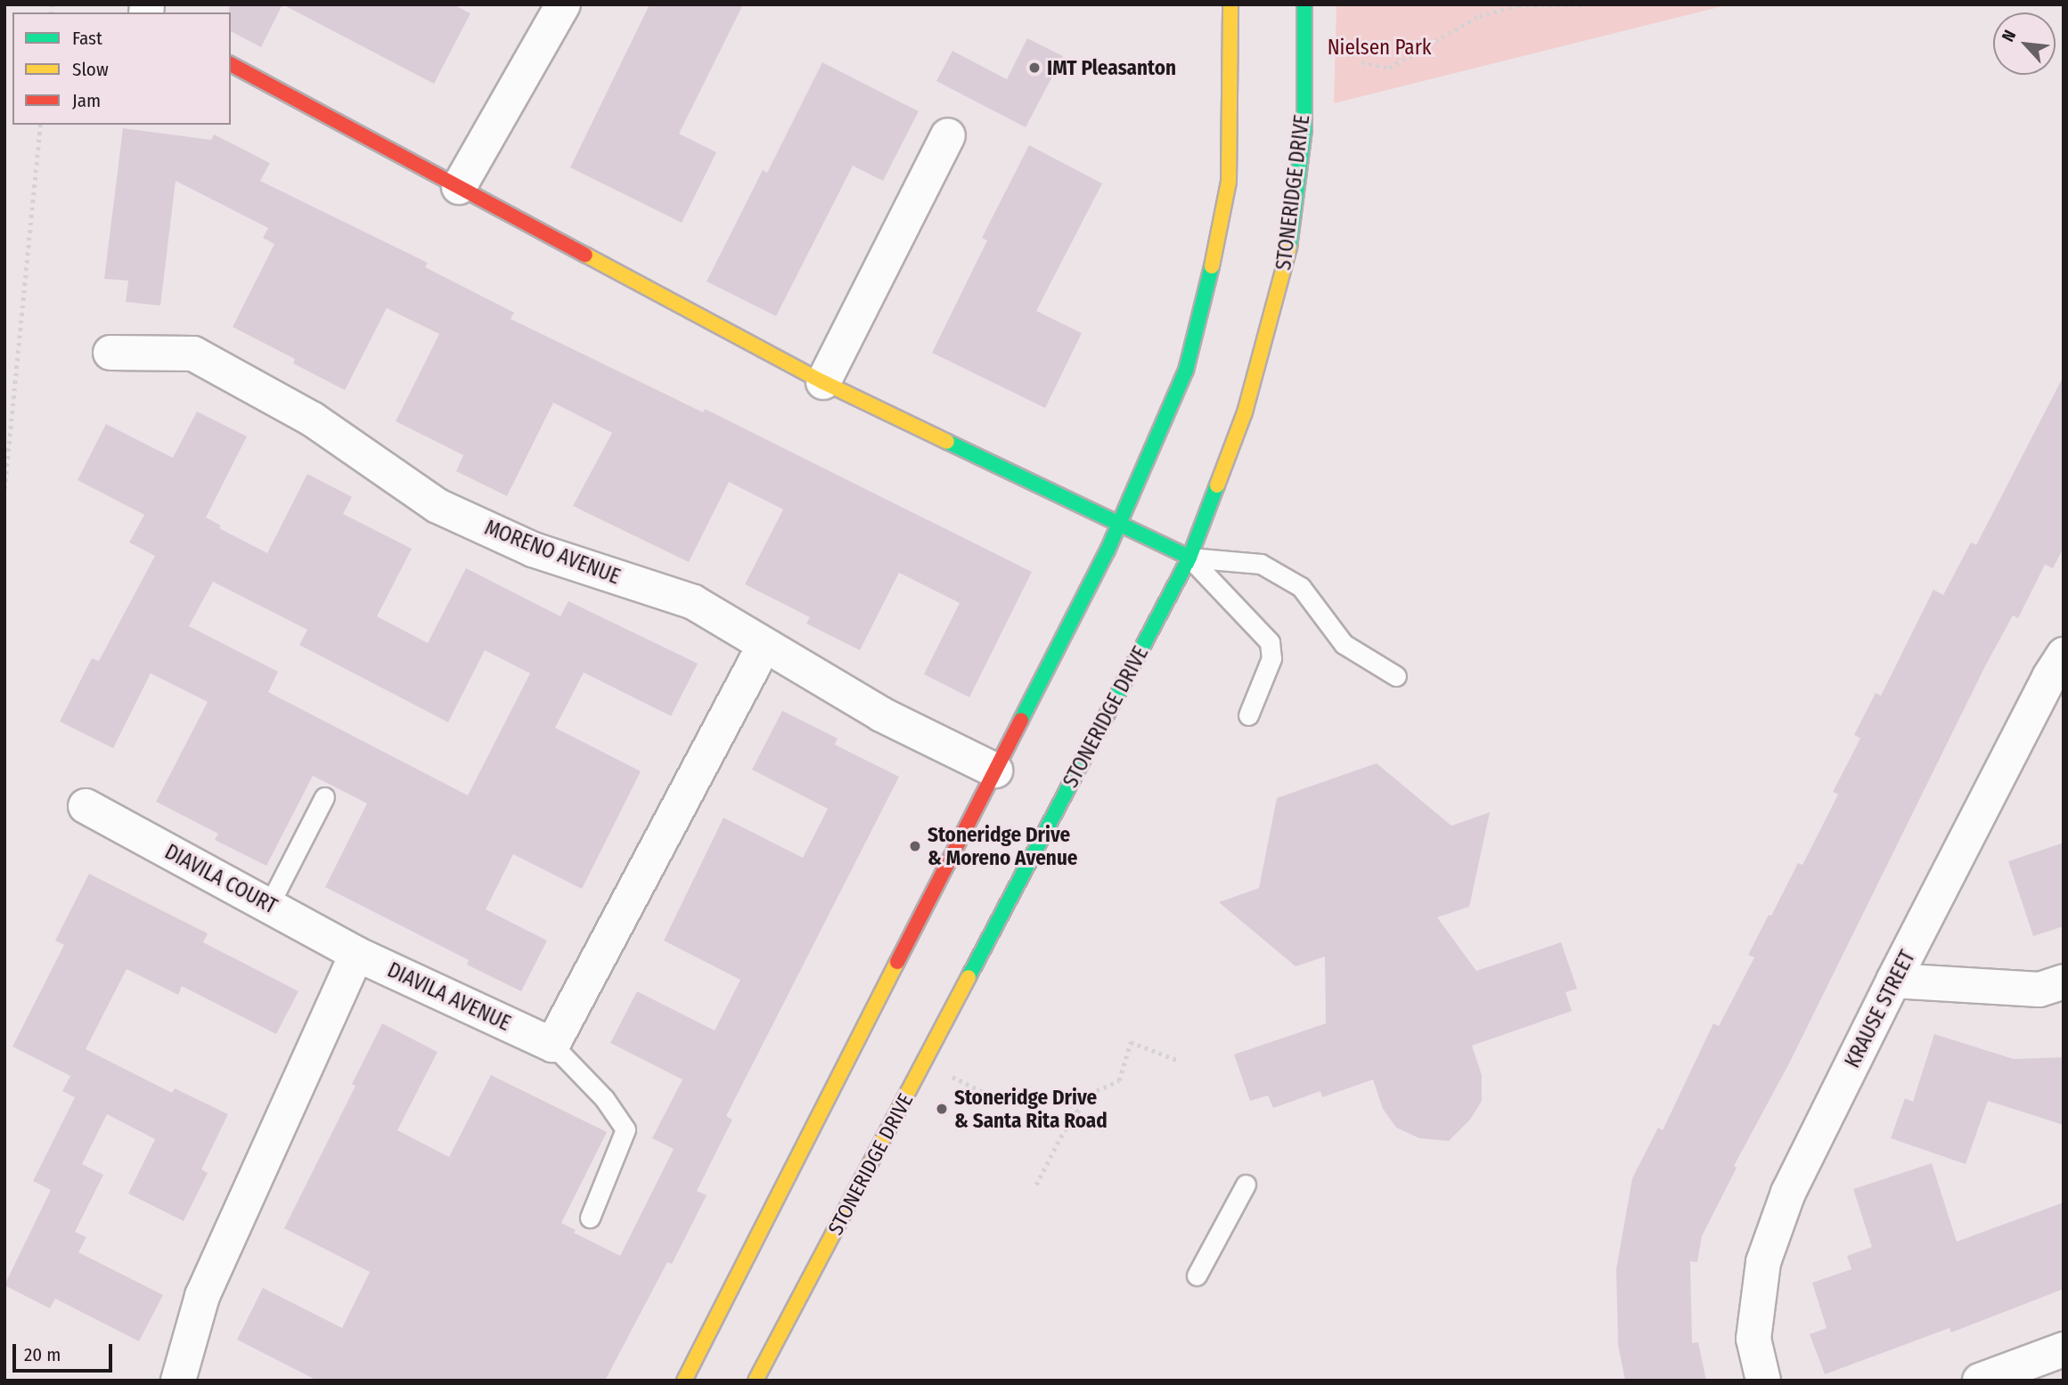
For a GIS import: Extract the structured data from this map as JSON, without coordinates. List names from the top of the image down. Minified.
{"streets":{"main road":["STONERIDGE DRIVE"],"street":["MORENO AVENUE","DIAVILA COURT","DIAVILA AVENUE","KRAUSE STREET"]},"crossings":[["DIAVILA COURT","DIAVILA AVENUE"]],"parks":["Nielsen Park"],"places":["IMT Pleasanton","Stoneridge Drive & Moreno Avenue","Stoneridge Drive & Santa Rita Road"],"legend":["Fast","Slow","Jam"],"scale_bar":"20 m","north":"top left"}
